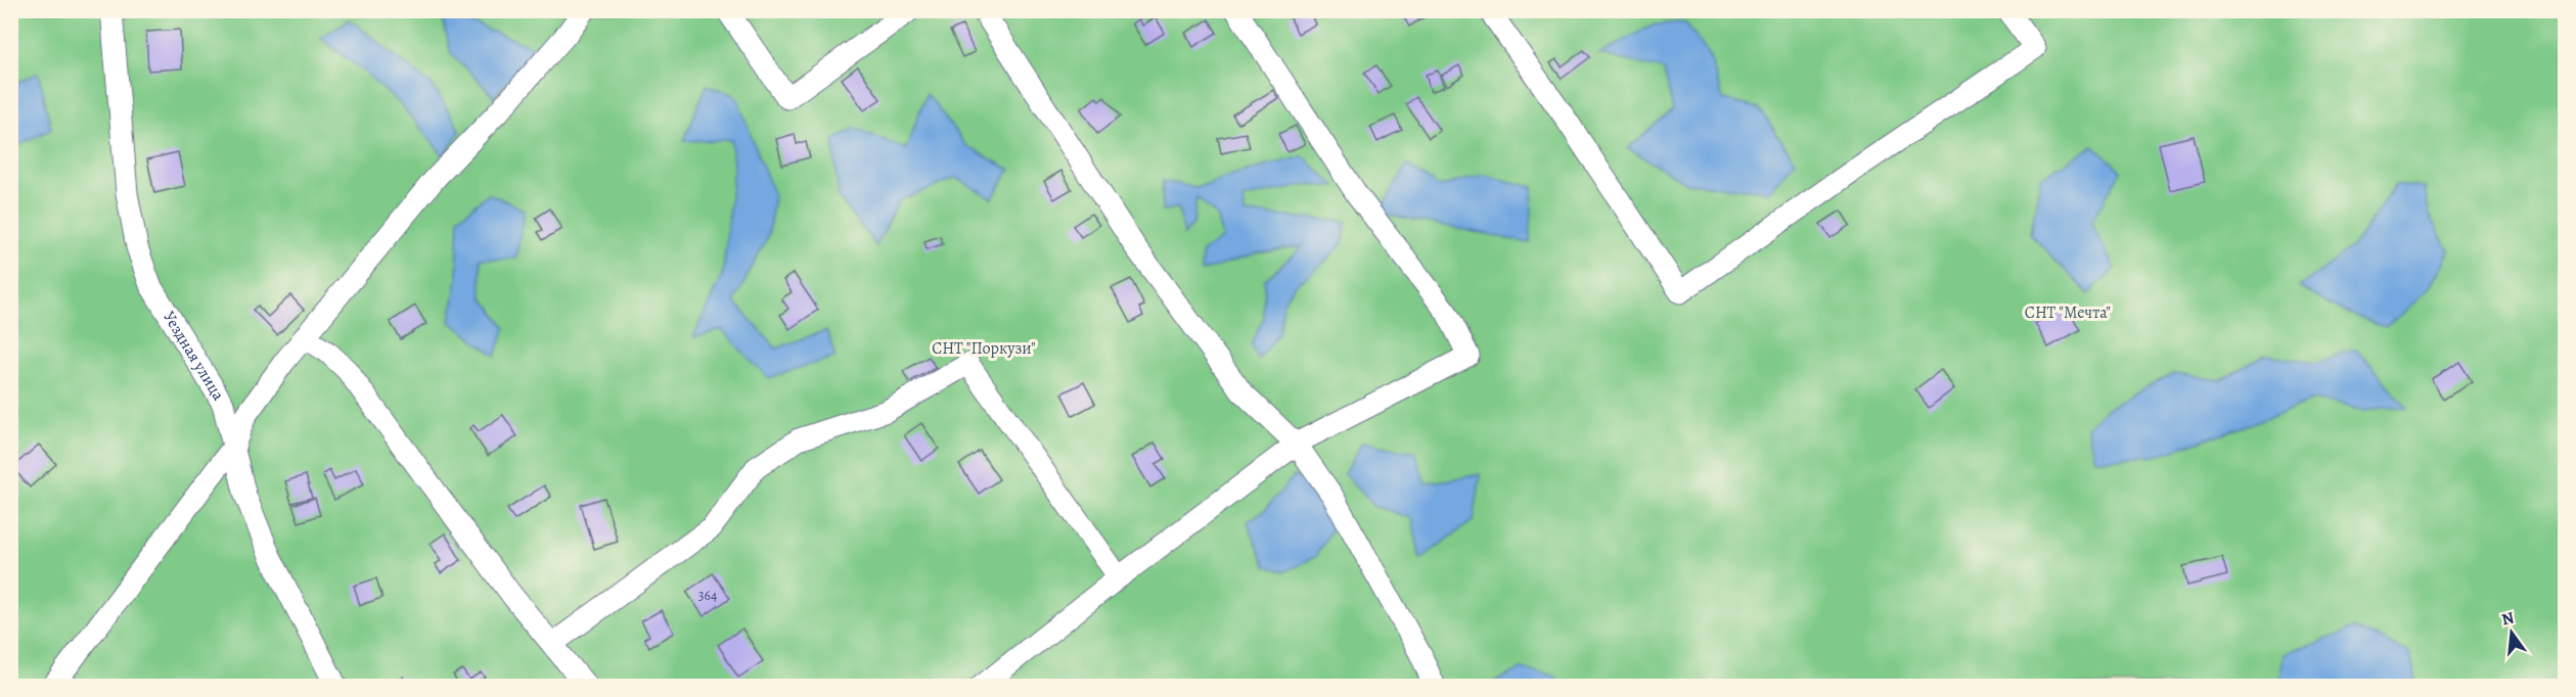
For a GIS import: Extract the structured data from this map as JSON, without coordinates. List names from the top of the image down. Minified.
{"streets":{"street":["Уездная улица"]},"parks":["СНТ \"Мечта\"","СНТ \"Поркузи\""],"house_numbers":["364"],"north":"top"}
